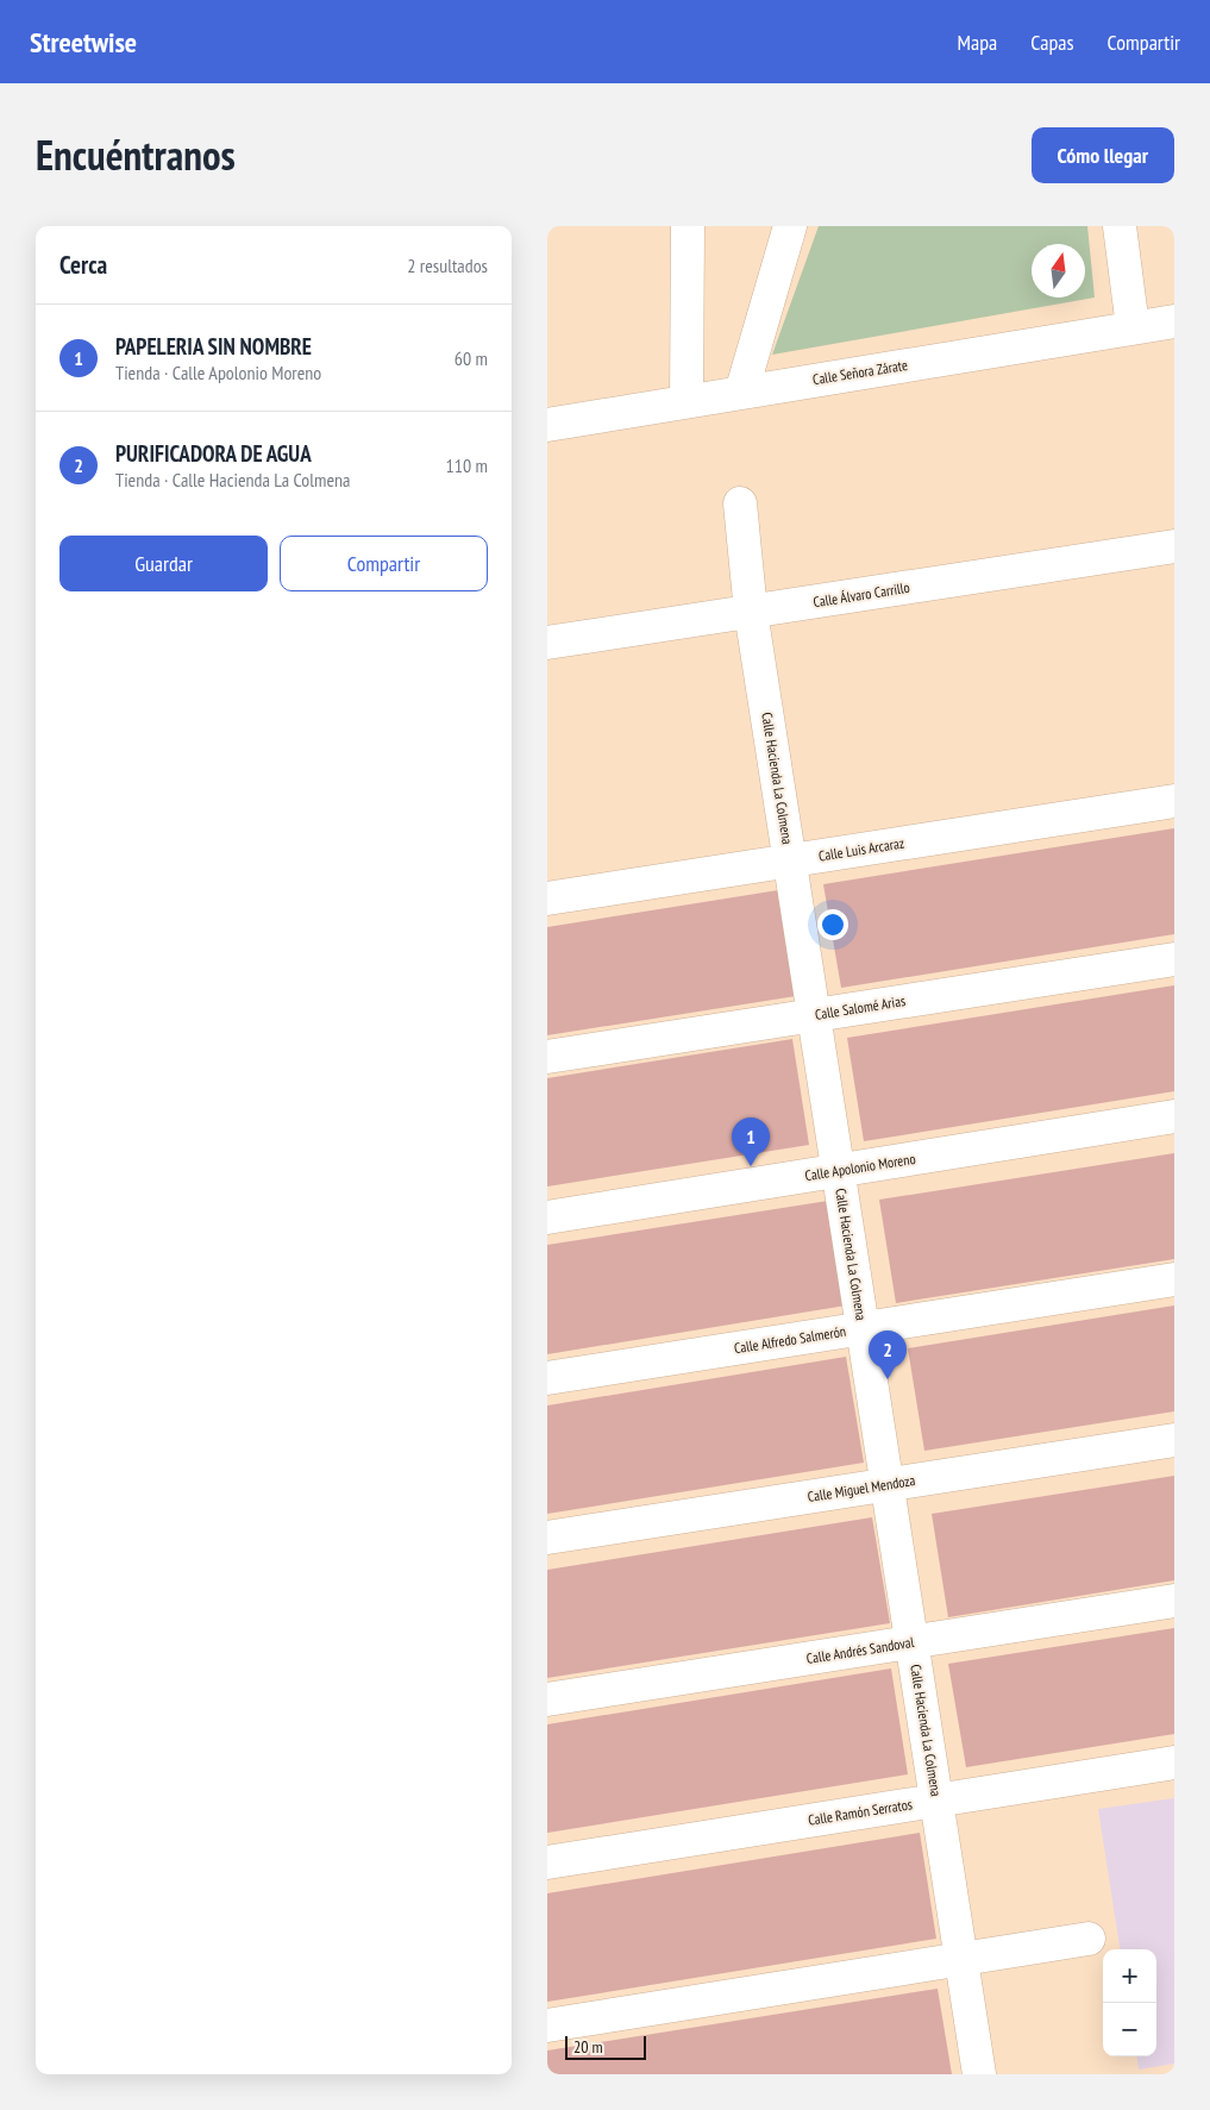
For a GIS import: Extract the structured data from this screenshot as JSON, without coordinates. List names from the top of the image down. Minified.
{"streets":{"street":["Calle Señora Zárate","Calle Álvaro Carrillo","Calle Hacienda La Colmena","Calle Luis Arcaraz","Calle Salomé Arias","Calle Apolonio Moreno","Calle Alfredo Salmerón","Calle Miguel Mendoza","Calle Andrés Sandoval","Calle Ramón Serratos"]},"crossings":[["Calle Álvaro Carrillo","Calle Hacienda La Colmena"],["Calle Hacienda La Colmena","Calle Luis Arcaraz"],["Calle Hacienda La Colmena","Calle Salomé Arias"],["Calle Hacienda La Colmena","Calle Apolonio Moreno"],["Calle Hacienda La Colmena","Calle Alfredo Salmerón"],["Calle Hacienda La Colmena","Calle Miguel Mendoza"],["Calle Hacienda La Colmena","Calle Andrés Sandoval"],["Calle Hacienda La Colmena","Calle Ramón Serratos"]],"scale_bar":"20 m","north":"top","page":{"header":"Streetwise","nav":["Mapa","Capas","Compartir"],"title":"Encuéntranos","buttons":["Cómo llegar",["Guardar","Compartir"]],"heading":["Cerca","2 resultados"],"list":[{"mark":"1","name":"PAPELERIA SIN NOMBRE","note":"Tienda · Calle Apolonio Moreno","value":"60 m"},{"mark":"2","name":"PURIFICADORA DE AGUA","note":"Tienda · Calle Hacienda La Colmena","value":"110 m"}],"pins":["1","2"],"map_buttons":["+","−"],"scale":"20 m"}}
